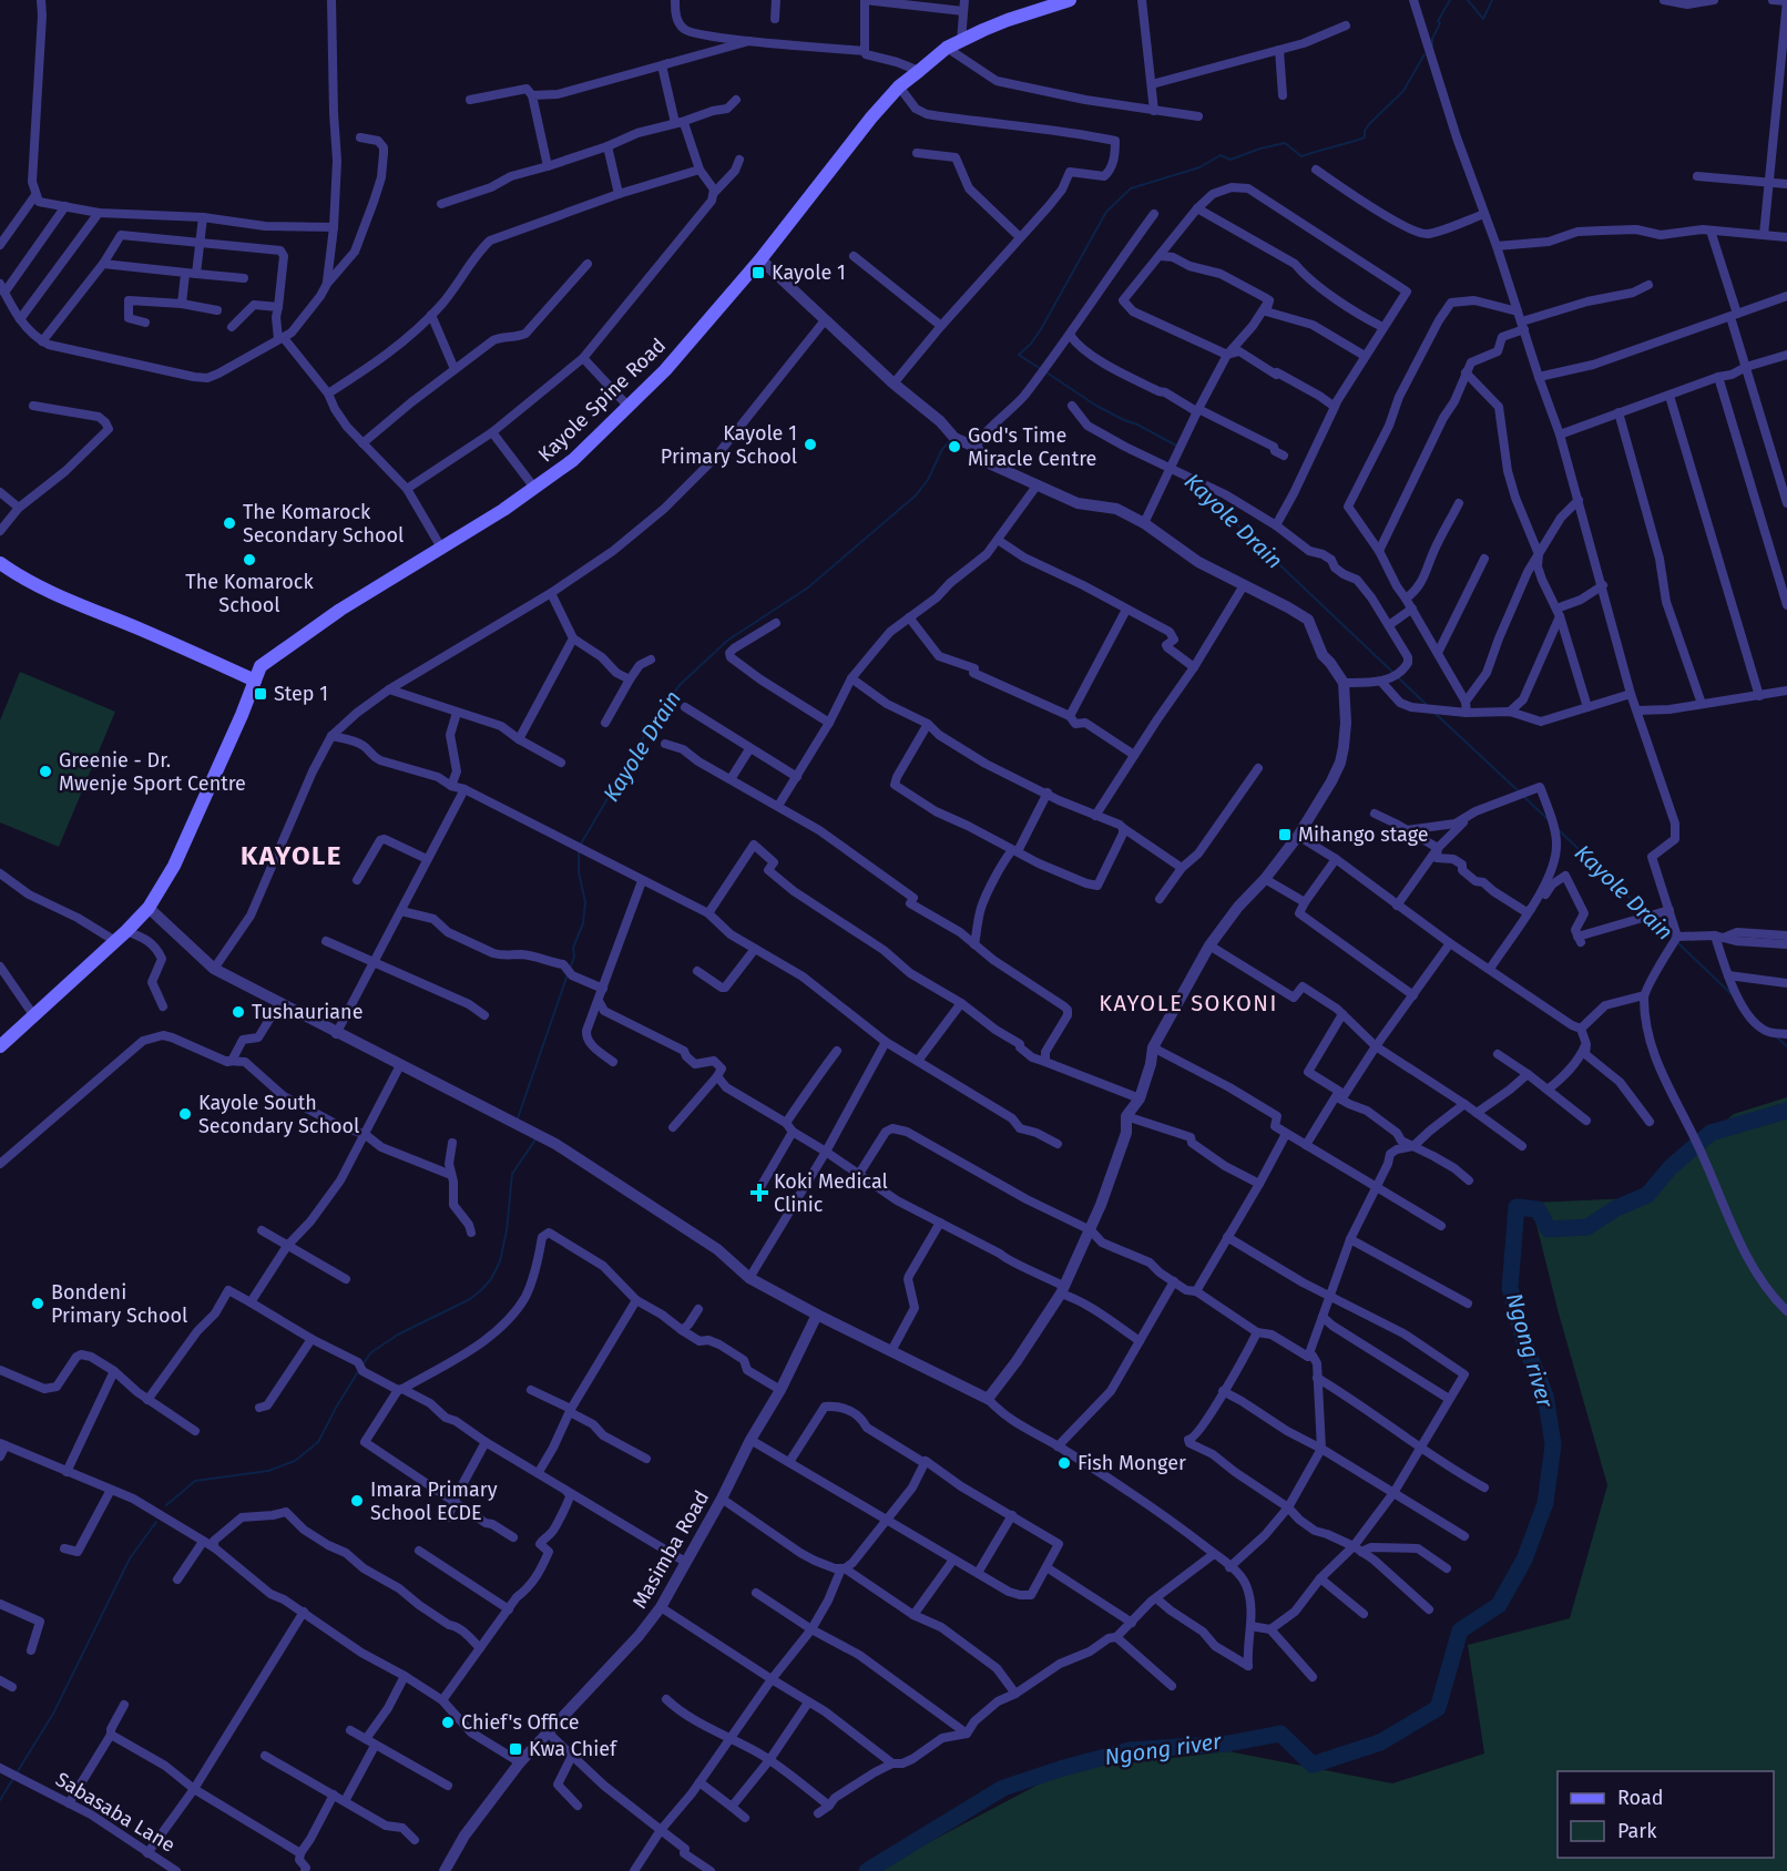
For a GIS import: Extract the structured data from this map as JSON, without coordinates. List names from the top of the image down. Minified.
{"streets":{"main road":["Kayole Spine Road"],"street":["Masimba Road","Sabasaba Lane"]},"districts":["KAYOLE","KAYOLE SOKONI"],"water":["Kayole Drain","Ngong river"],"places":{"transit":["Kayole 1","Step 1","Mihango stage","Kwa Chief"],"other":["Kayole 1 Primary School","God's Time Miracle Centre","The Komarock Secondary School","The Komarock School","Greenie - Dr. Mwenje Sport Centre","Tushauriane","Kayole South Secondary School","Bondeni Primary School","Fish Monger","Imara Primary School ECDE","Chief's Office"],"health":["Koki Medical Clinic"]},"legend":["Road","Park"]}
